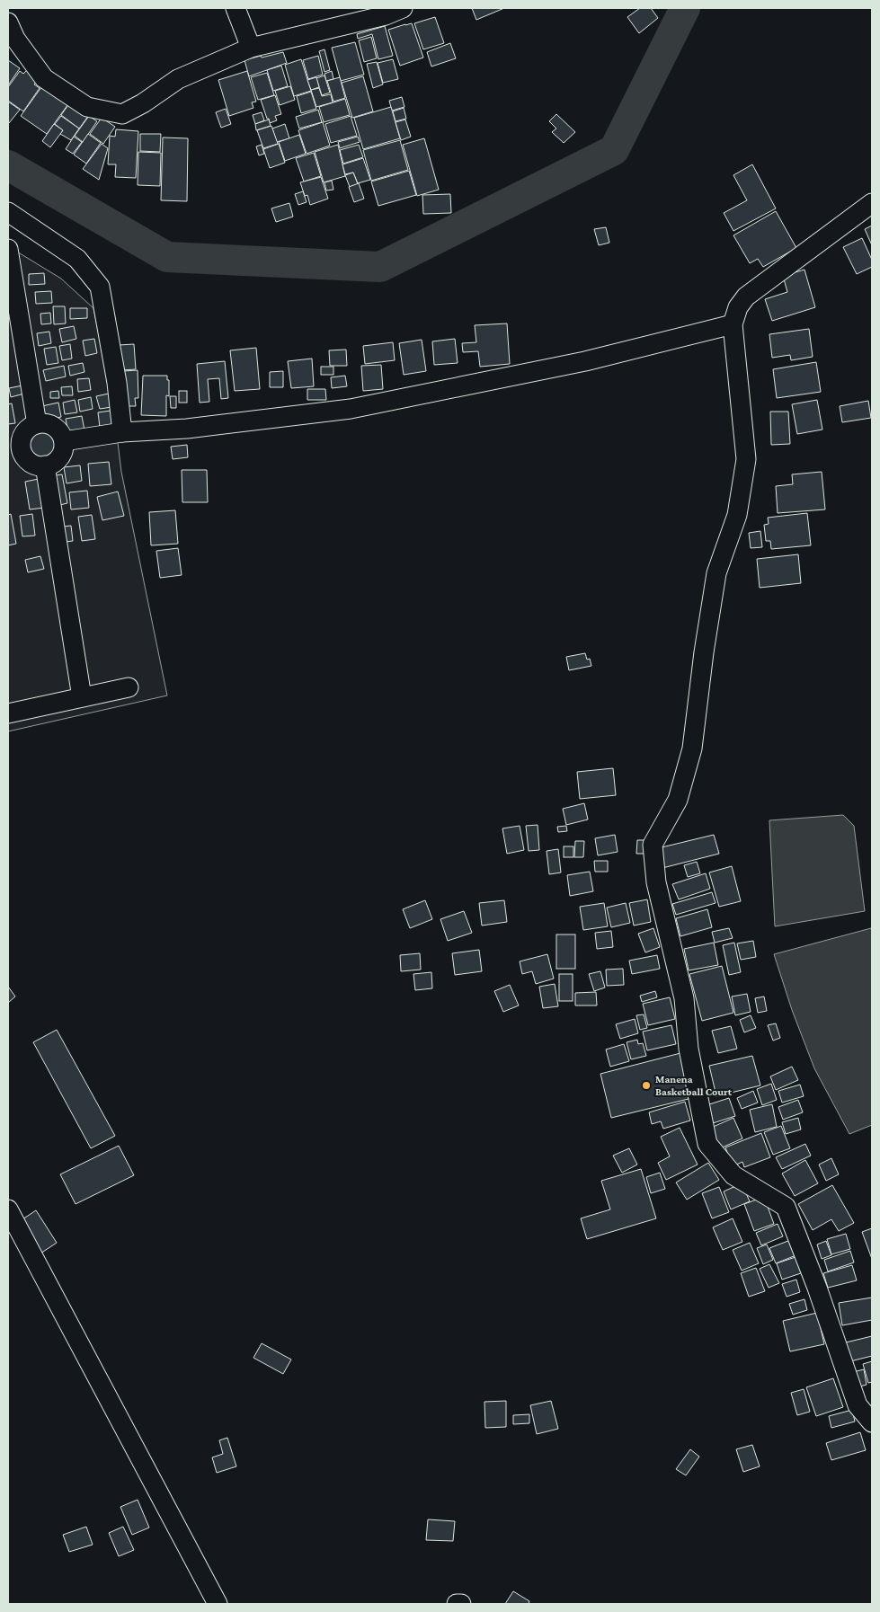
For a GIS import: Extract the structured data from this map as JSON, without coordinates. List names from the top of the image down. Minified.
{"places":["Manena Basketball Court"]}
